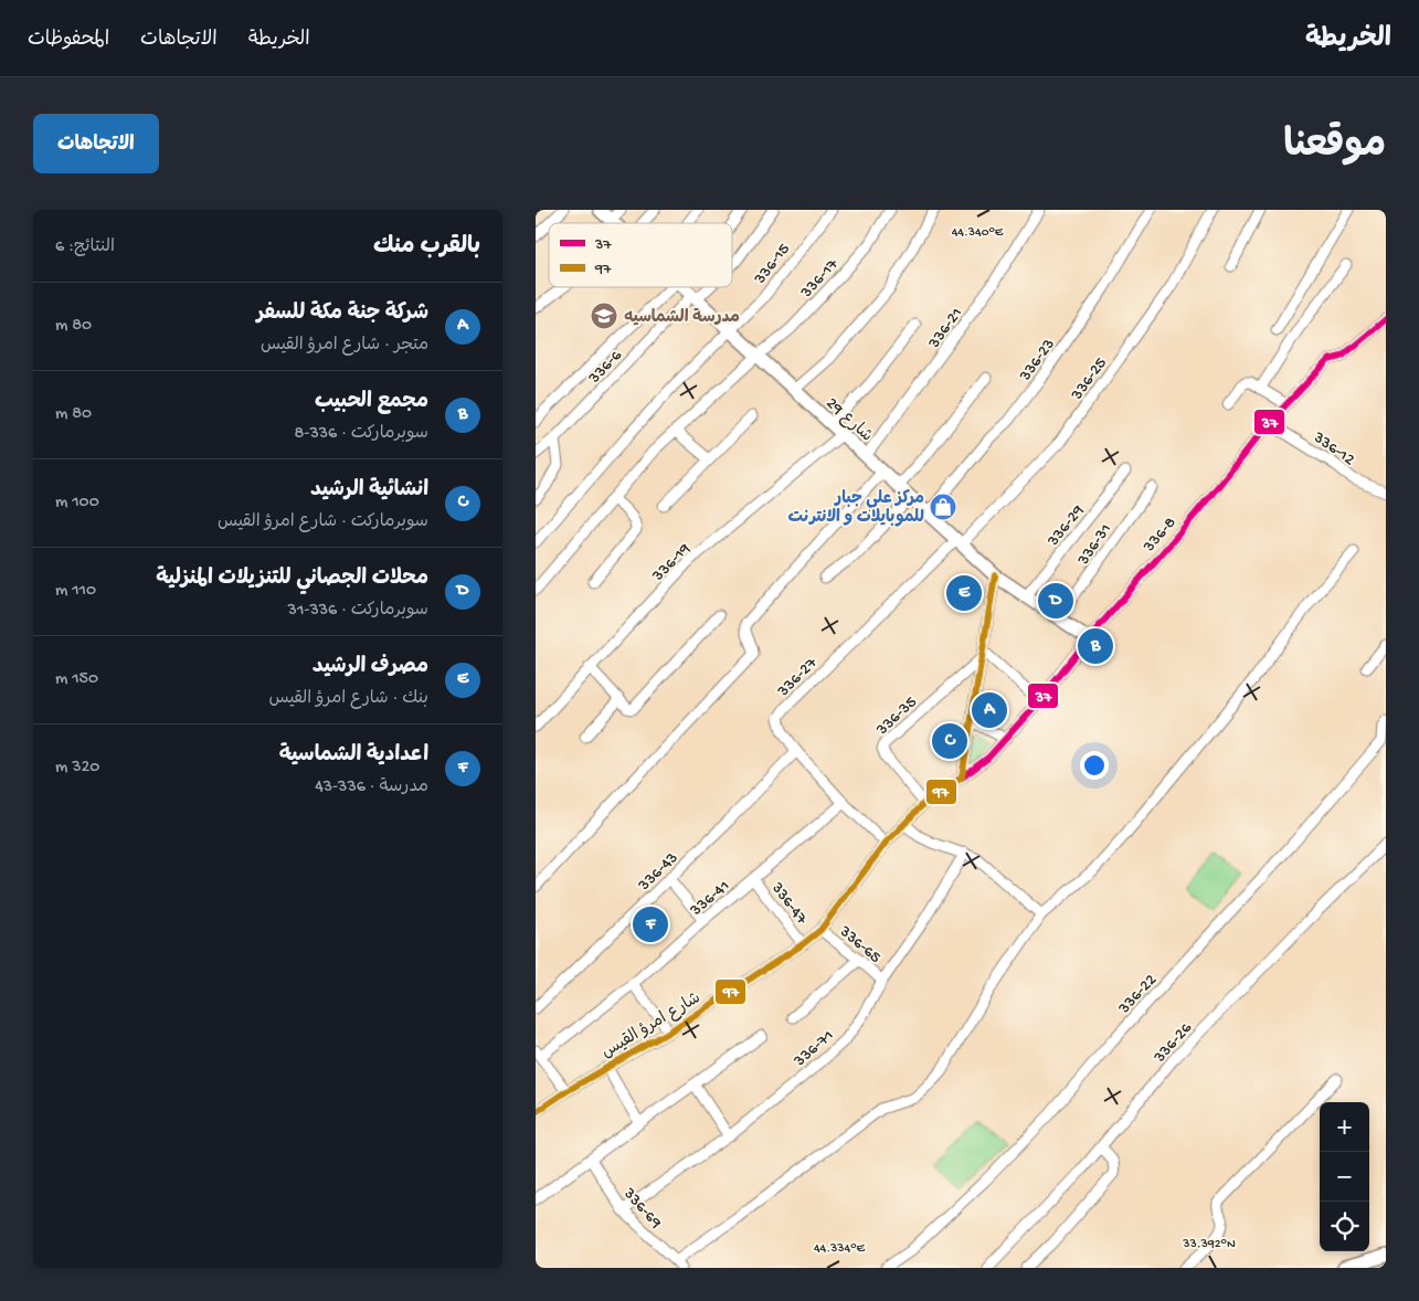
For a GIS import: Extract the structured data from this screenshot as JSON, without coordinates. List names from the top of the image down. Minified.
{"streets":{"street":["336-15","336-17","336-21","336-23","336-6","336-25","شارع 29","336-12","336-29","336-8","336-31","336-19","336-27","336-35","336-43","336-41","336-47","336-65","336-22","شارع امرؤ القيس","336-26","336-71","336-69"]},"crossings":[["336-15","شارع 29"],["336-17","شارع 29"],["336-21","شارع 29"],["336-23","شارع 29"],["336-6","شارع 29"],["336-25","شارع 29"],["336-25","336-27"],["شارع 29","336-29"],["شارع 29","336-8"],["شارع 29","336-31"],["شارع 29","336-19"],["شارع 29","336-27"],["336-12","336-8"],["336-8","شارع امرؤ القيس"],["336-27","336-43"],["336-27","336-41"],["336-27","شارع امرؤ القيس"],["336-35","شارع امرؤ القيس"],["336-41","336-47"],["336-47","شارع امرؤ القيس"],["336-65","شارع امرؤ القيس"],["336-65","336-71"],["336-71","336-69"]],"places":{"school or university":["مدرسة الشماسيه"],"shop":["مركز علي جبار للموبايلات و الانترنت"]},"lines":["transit line 37","transit line 97"],"legend":["37","97"],"page":{"header":"الخريطة","nav":["الخريطة","الاتجاهات","المحفوظات"],"title":"موقعنا","buttons":"الاتجاهات","heading":["بالقرب منك","النتائج: 6"],"list":[{"mark":"A","name":"شركة جنة مكة للسفر","note":"متجر · شارع امرؤ القيس","value":"80 m"},{"mark":"B","name":"مجمع الحبيب","note":"سوبرماركت · 336-8","value":"80 m"},{"mark":"C","name":"انشائية الرشيد","note":"سوبرماركت · شارع امرؤ القيس","value":"100 m"},{"mark":"D","name":"محلات الجصاني للتنزيلات المنزلية","note":"سوبرماركت · 336-31","value":"110 m"},{"mark":"E","name":"مصرف الرشيد","note":"بنك · شارع امرؤ القيس","value":"150 m"},{"mark":"F","name":"اعدادية الشماسية","note":"مدرسة · 336-43","value":"320 m"}],"pins":["E","D","B","A","C","F"],"map_buttons":["+","−"]},"coordinates":["44.340°E","33.392°N","44.334°E"]}
